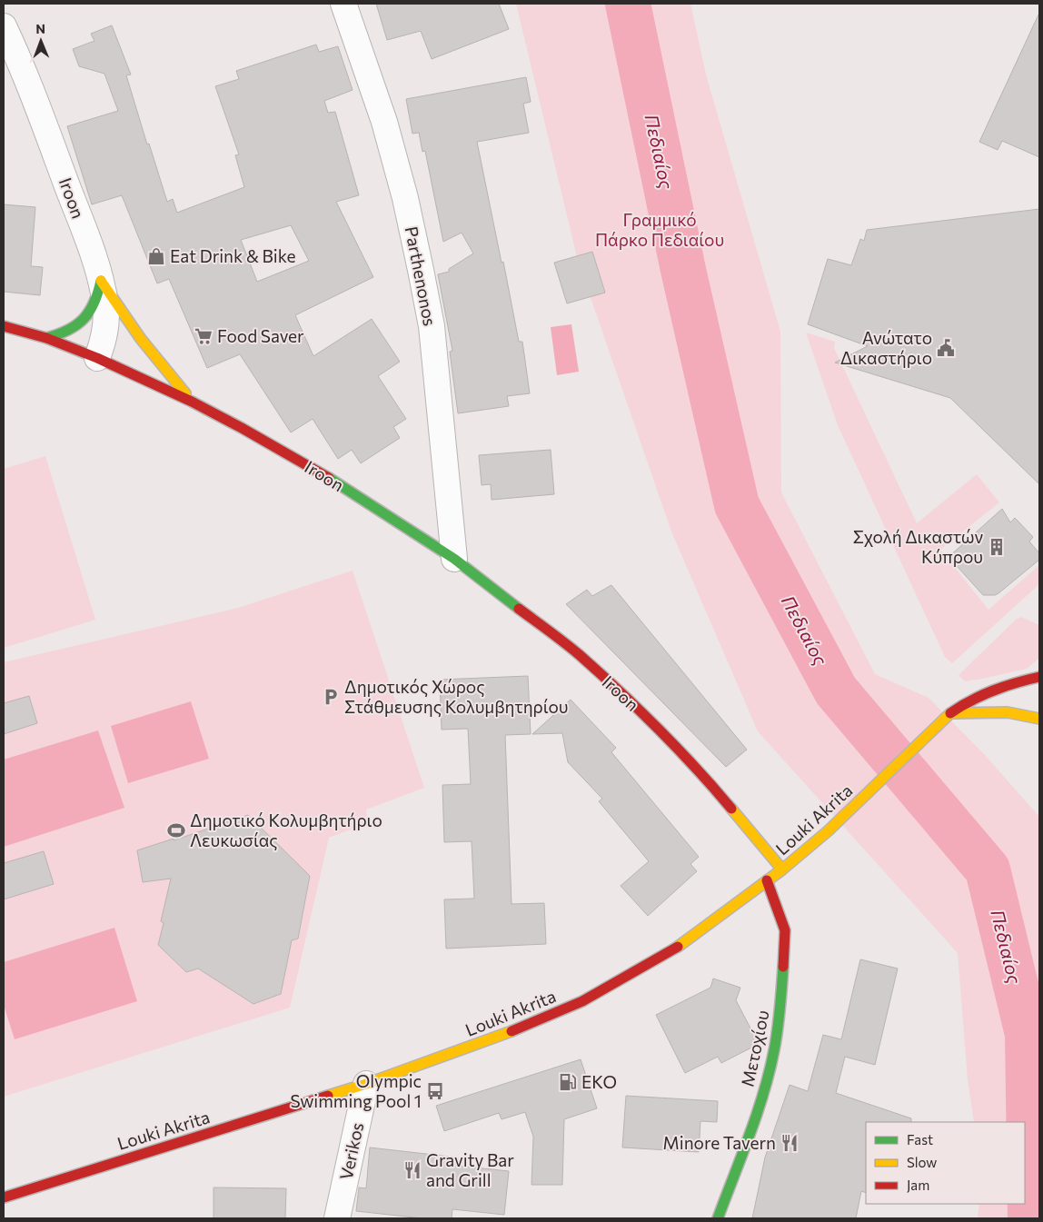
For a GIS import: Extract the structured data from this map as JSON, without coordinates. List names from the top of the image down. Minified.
{"streets":{"main road":["Iroon","Louki Akrita","Μετοχίου"],"street":["Parthenonos","Verikos"]},"crossings":[["Iroon","Parthenonos"],["Iroon","Louki Akrita"],["Louki Akrita","Μετοχίου"],["Louki Akrita","Verikos"]],"water":["Πεδιαίος"],"parks":["Γραμμικό Πάρκο Πεδιαίου"],"places":{"shop":["Eat Drink & Bike"],"supermarket":["Food Saver"],"public building":["Ανώτατο Δικαστήριο"],"building":["Σχολή Δικαστών Κύπρου"],"parking":["Δημοτικός Χώρος Στάθμευσης Κολυμβητηρίου"],"sports":["Δημοτικό Κολυμβητήριο Λευκωσίας"],"fuel station":["EKO"],"bus stop":["Olympic Swimming Pool 1"],"restaurant":["Minore Tavern","Gravity Bar and Grill"]},"legend":["Fast","Slow","Jam"],"north":"top"}
